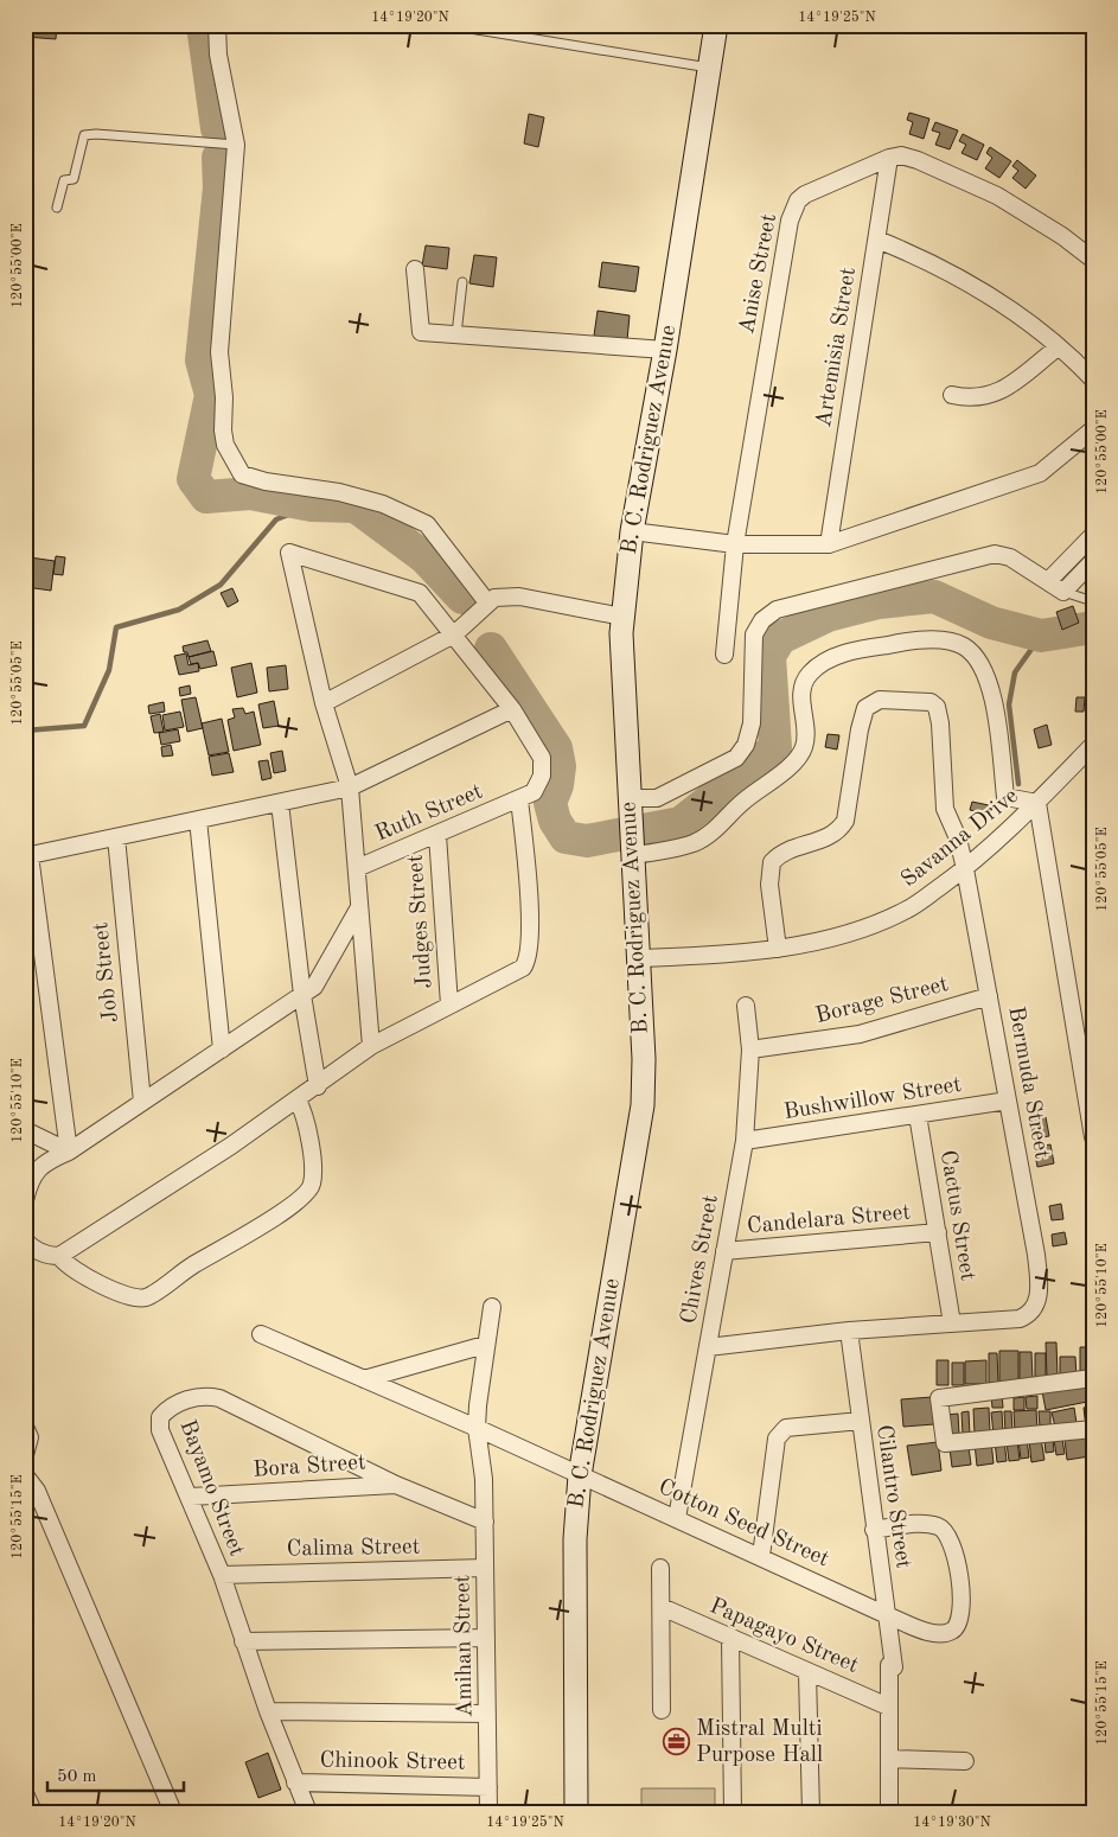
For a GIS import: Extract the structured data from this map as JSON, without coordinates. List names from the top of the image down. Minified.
{"streets":{"street":["Anise Street","Artemisia Street","B. C. Rodriguez Avenue","Ruth Street","Savanna Drive","Judges Street","Job Street","Borage Street","Bermuda Street","Bushwillow Street","Cactus Street","Candelara Street","Chives Street","Bora Street","Bayamo Street","Cilantro Street","Cotton Seed Street","Calima Street","Papagayo Street","Amihan Street","Chinook Street"]},"crossings":[["Anise Street","Artemisia Street"],["B. C. Rodriguez Avenue","Savanna Drive"],["B. C. Rodriguez Avenue","Cotton Seed Street"],["Ruth Street","Judges Street"],["Savanna Drive","Bermuda Street"],["Borage Street","Bermuda Street"],["Borage Street","Chives Street"],["Bermuda Street","Bushwillow Street"],["Bermuda Street","Cactus Street"],["Bushwillow Street","Cactus Street"],["Bushwillow Street","Chives Street"],["Cactus Street","Candelara Street"],["Candelara Street","Chives Street"],["Chives Street","Cotton Seed Street"],["Bora Street","Bayamo Street"],["Bayamo Street","Calima Street"],["Bayamo Street","Amihan Street"],["Bayamo Street","Chinook Street"],["Cilantro Street","Cotton Seed Street"],["Cilantro Street","Papagayo Street"],["Cotton Seed Street","Amihan Street"],["Calima Street","Amihan Street"],["Amihan Street","Chinook Street"]],"places":{"office":["Mistral Multi Purpose Hall"]},"scale_bar":"50 m","coordinates":["14°19'20\"N","14°19'25\"N","120°55'00\"E","120°55'05\"E","120°55'10\"E","120°55'15\"E","14°19'30\"N"]}
